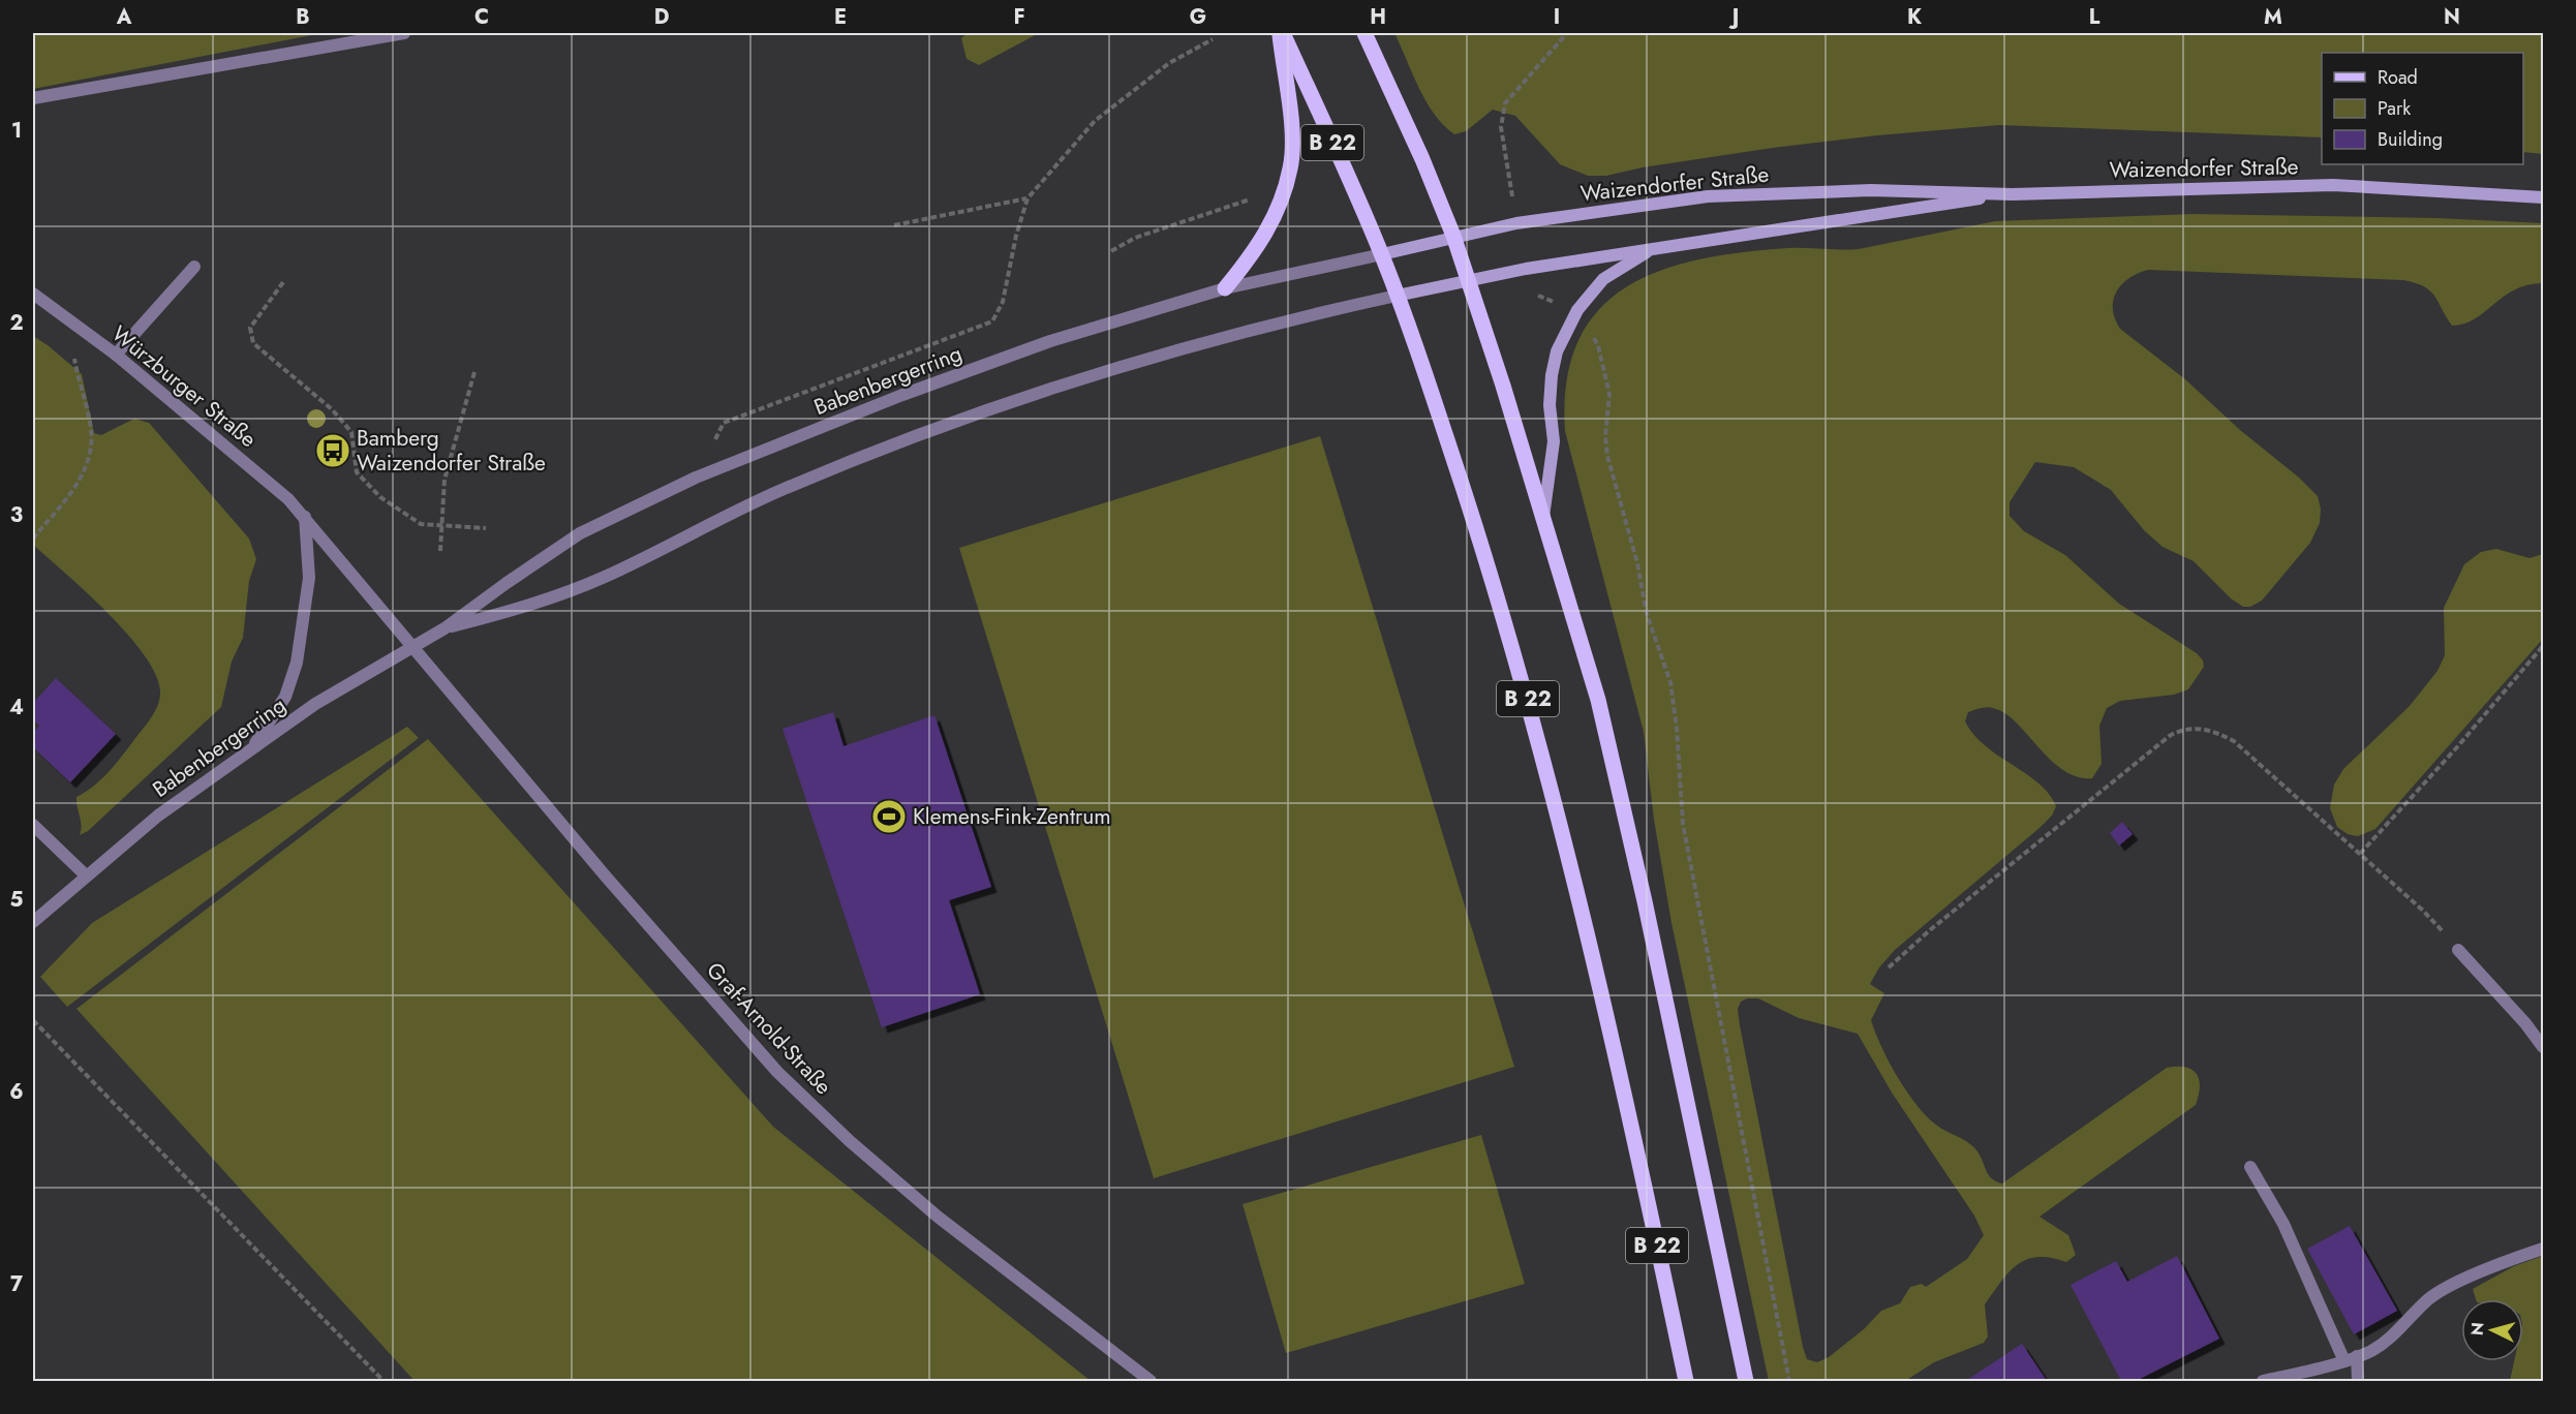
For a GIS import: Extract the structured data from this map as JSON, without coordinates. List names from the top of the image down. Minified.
{"streets":{"main road":["B 22","Waizendorfer Straße"],"street":["Babenbergerring","Würzburger Straße","Graf-Arnold-Straße"]},"crossings":[["B 22","Waizendorfer Straße"],["B 22","Babenbergerring"],["Waizendorfer Straße","Babenbergerring"],["Babenbergerring","Würzburger Straße"],["Babenbergerring","Graf-Arnold-Straße"],["Würzburger Straße","Graf-Arnold-Straße"]],"places":{"bus stop":["Bamberg Waizendorfer Straße"],"sports":["Klemens-Fink-Zentrum"]},"legend":["Road","Park","Building"],"north":"left","grid":{"columns":["A","B","C","D","E","F","G","H","I","J","K","L","M","N"],"rows":["1","2","3","4","5","6","7"]}}
